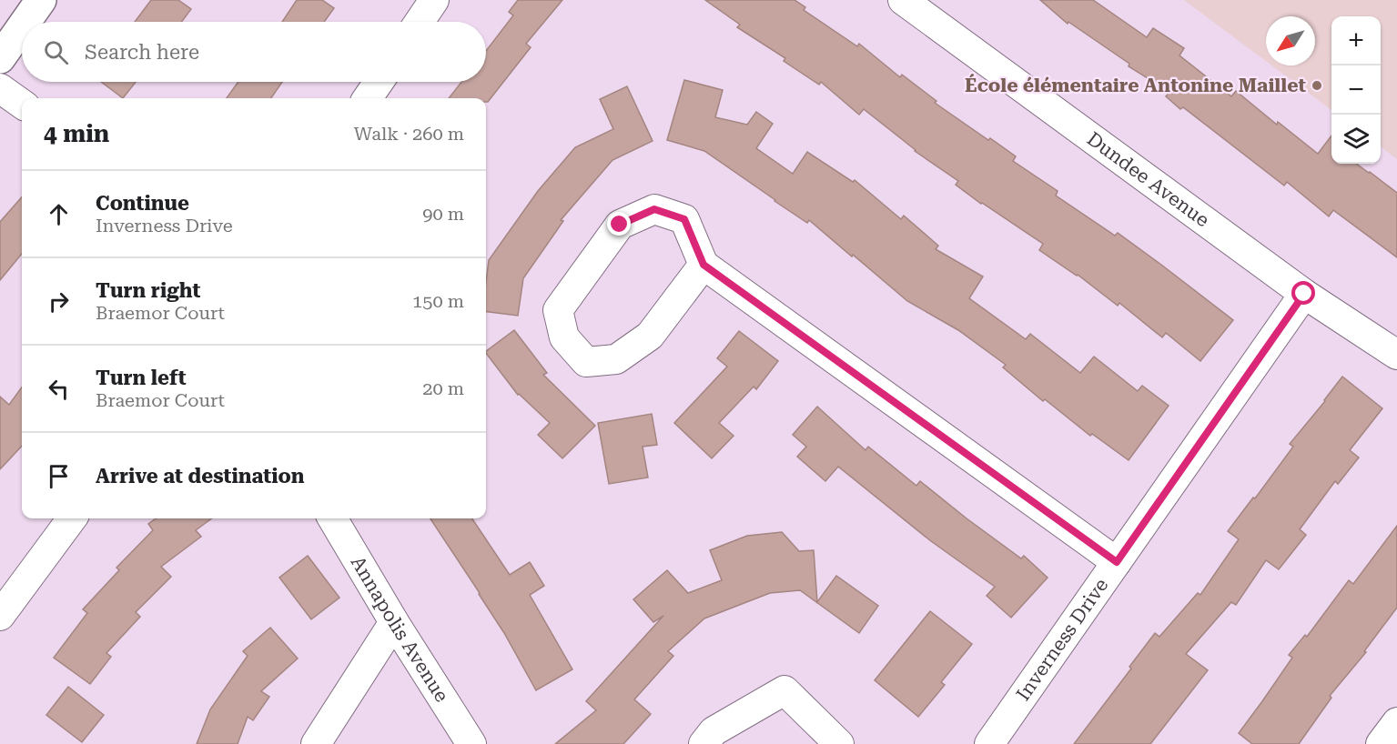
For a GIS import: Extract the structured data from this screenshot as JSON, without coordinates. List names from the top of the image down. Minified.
{"streets":{"street":["Dundee Avenue","Annapolis Avenue","Inverness Drive"]},"crossings":[["Dundee Avenue","Inverness Drive"]],"places":["École élémentaire Antonine Maillet"],"north":"bottom left","page":{"map_buttons":["+","−"],"search":"Search here","heading":["4 min","Walk · 260 m"],"list":[["Continue","Inverness Drive","90 m"],["Turn right","Braemor Court","150 m"],["Turn left","Braemor Court","20 m"],"Arrive at destination"]}}
